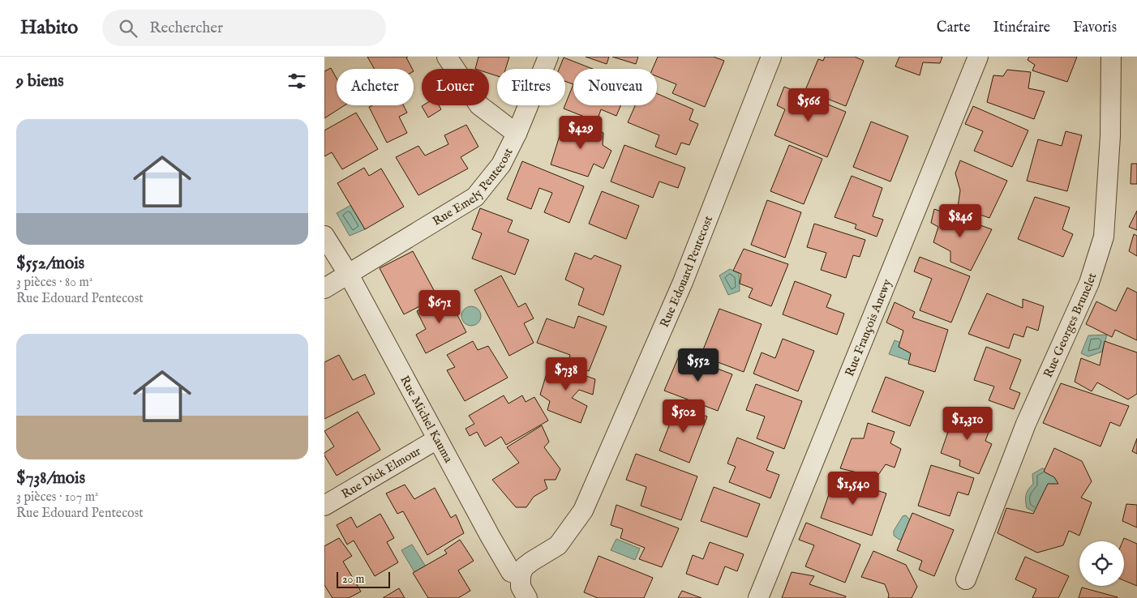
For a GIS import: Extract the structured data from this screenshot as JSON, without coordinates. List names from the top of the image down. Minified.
{"streets":{"street":["Rue Emely Pentecost","Rue Edouard Pentecost","Rue Georges Brunelet","Rue François Anewy","Rue Michel Kauma","Rue Dick Elmour"]},"crossings":[["Rue Emely Pentecost","Rue Michel Kauma"],["Rue Edouard Pentecost","Rue Michel Kauma"],["Rue Michel Kauma","Rue Dick Elmour"]],"scale_bar":"20 m","page":{"header":"Habito","search":"Rechercher","nav":["Carte","Itinéraire","Favoris"],"heading":"9 biens","chip":["Acheter","Louer","Filtres","Nouveau"],"price":["$566","$429","$846","$671","$552","$738","$502","$1,310","$1,540"],"list":[{"name":"$552/mois","note":"3 pièces · 80 m² · Rue Edouard Pentecost"},{"name":"$738/mois","note":"3 pièces · 107 m² · Rue Edouard Pentecost"}],"scale":"20 m"}}
